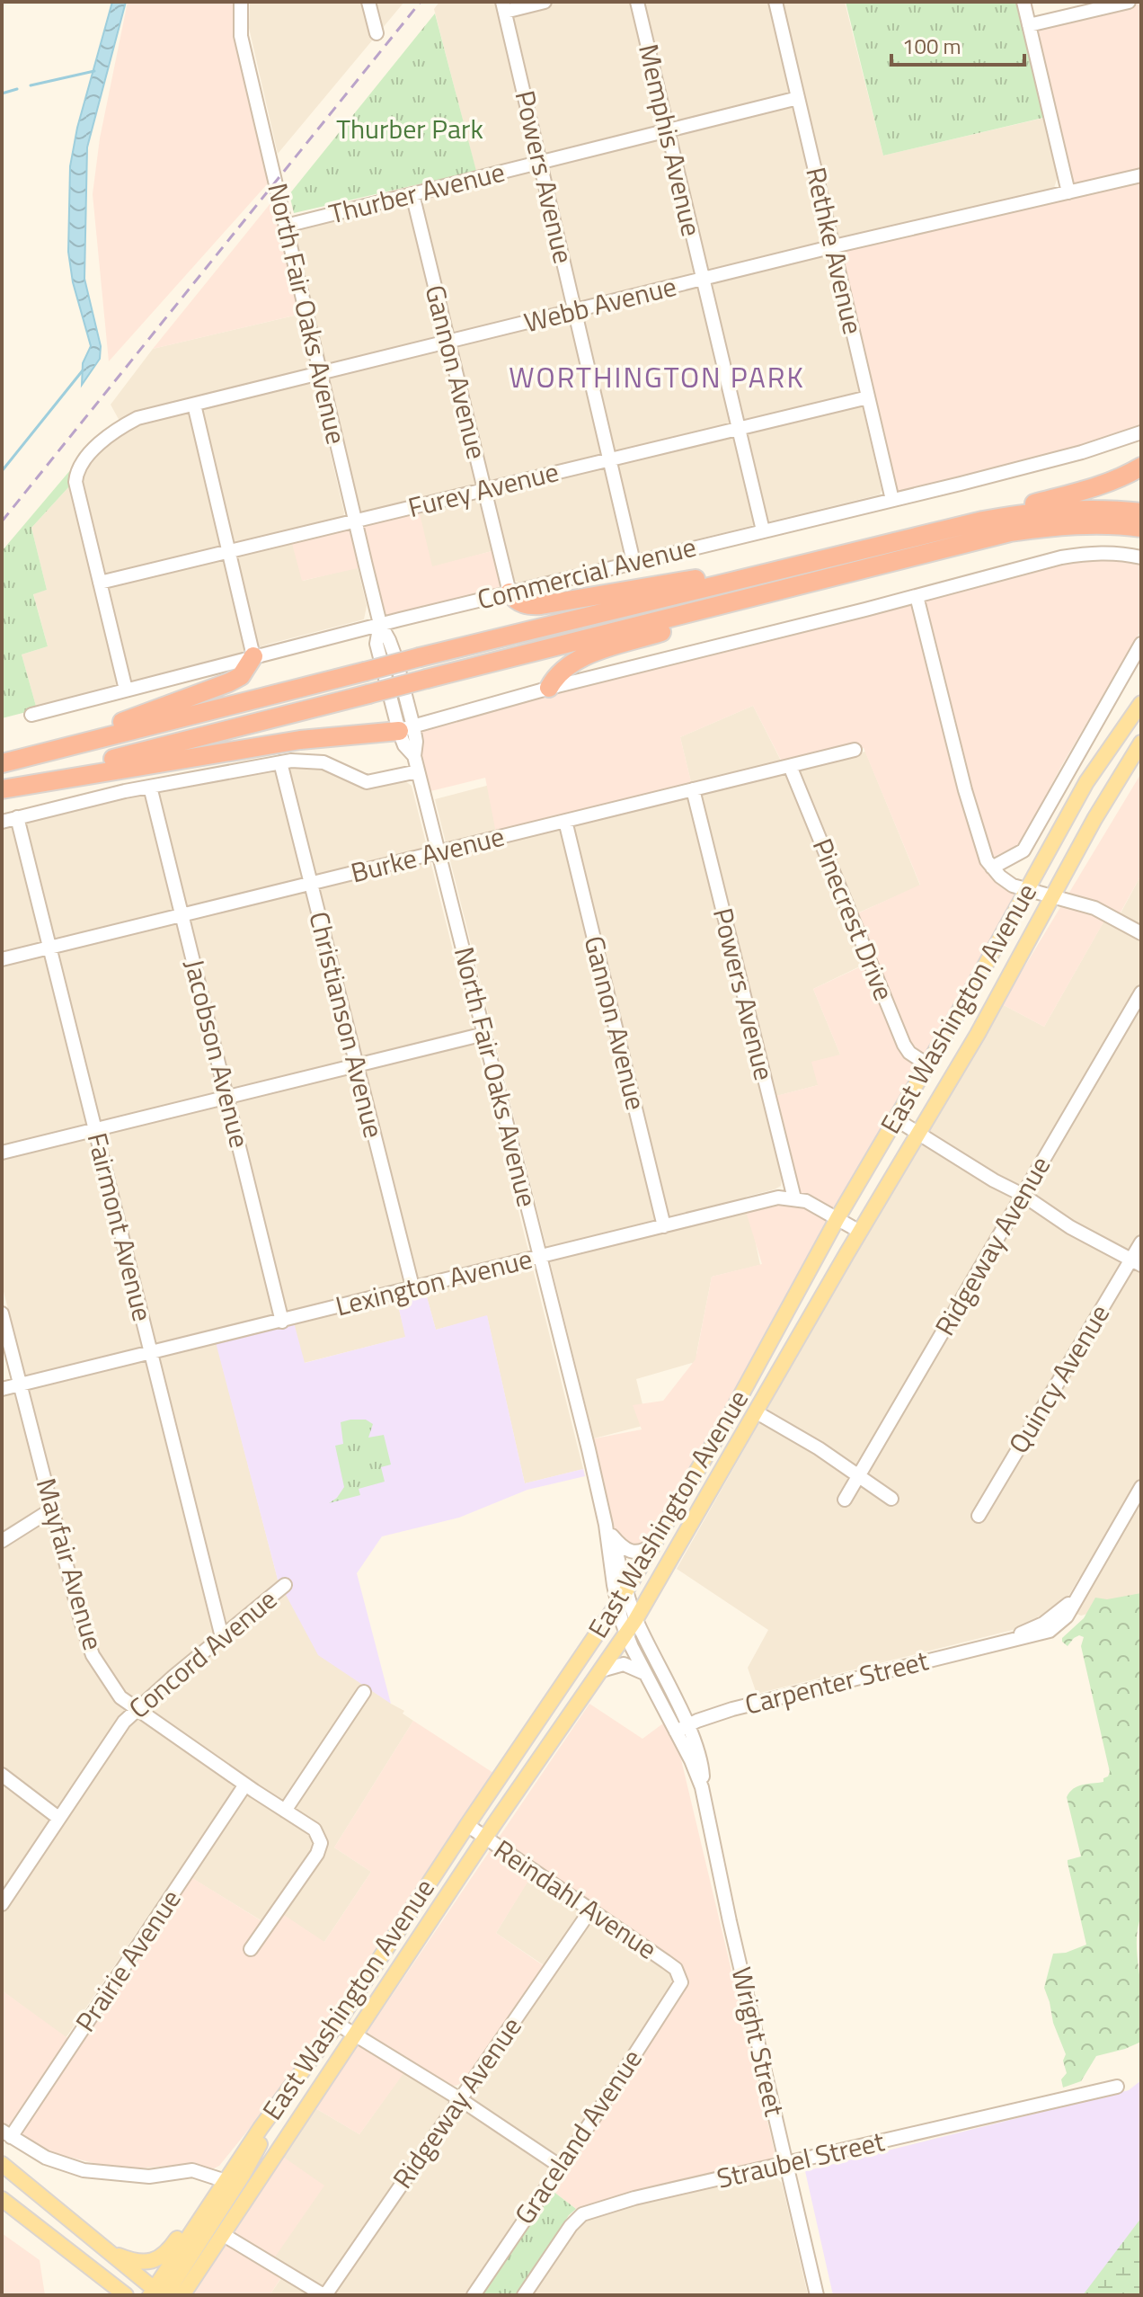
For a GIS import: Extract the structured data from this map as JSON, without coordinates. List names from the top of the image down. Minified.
{"streets":{"main road":["East Washington Avenue"],"street":["Memphis Avenue","Powers Avenue","Thurber Avenue","Rethke Avenue","Webb Avenue","North Fair Oaks Avenue","Gannon Avenue","Furey Avenue","Commercial Avenue","Burke Avenue","Pinecrest Drive","Christianson Avenue","Jacobson Avenue","Fairmont Avenue","Ridgeway Avenue","Lexington Avenue","Quincy Avenue","Mayfair Avenue","Concord Avenue","Carpenter Street","Reindahl Avenue","Prairie Avenue","Wright Street","Graceland Avenue","Straubel Street"]},"crossings":[["Memphis Avenue","Thurber Avenue"],["Memphis Avenue","Webb Avenue"],["Memphis Avenue","Furey Avenue"],["Memphis Avenue","Commercial Avenue"],["Powers Avenue","Thurber Avenue"],["Powers Avenue","Webb Avenue"],["Powers Avenue","Furey Avenue"],["Powers Avenue","Commercial Avenue"],["Powers Avenue","Burke Avenue"],["Powers Avenue","Lexington Avenue"],["Thurber Avenue","Rethke Avenue"],["Thurber Avenue","North Fair Oaks Avenue"],["Thurber Avenue","Gannon Avenue"],["Rethke Avenue","Webb Avenue"],["Rethke Avenue","Furey Avenue"],["Rethke Avenue","Commercial Avenue"],["Webb Avenue","North Fair Oaks Avenue"],["Webb Avenue","Gannon Avenue"],["Webb Avenue","Furey Avenue"],["North Fair Oaks Avenue","Furey Avenue"],["North Fair Oaks Avenue","Commercial Avenue"],["North Fair Oaks Avenue","Burke Avenue"],["North Fair Oaks Avenue","East Washington Avenue"],["North Fair Oaks Avenue","Lexington Avenue"],["North Fair Oaks Avenue","Wright Street"],["Gannon Avenue","Furey Avenue"],["Gannon Avenue","Commercial Avenue"],["Gannon Avenue","Burke Avenue"],["Gannon Avenue","Lexington Avenue"],["Burke Avenue","Pinecrest Drive"],["Burke Avenue","Christianson Avenue"],["Burke Avenue","Jacobson Avenue"],["Burke Avenue","Fairmont Avenue"],["Pinecrest Drive","East Washington Avenue"],["East Washington Avenue","Lexington Avenue"],["East Washington Avenue","Reindahl Avenue"],["East Washington Avenue","Wright Street"],["Christianson Avenue","Lexington Avenue"],["Jacobson Avenue","Lexington Avenue"],["Fairmont Avenue","Lexington Avenue"],["Fairmont Avenue","Concord Avenue"],["Ridgeway Avenue","Reindahl Avenue"],["Lexington Avenue","Mayfair Avenue"],["Mayfair Avenue","Concord Avenue"],["Mayfair Avenue","Prairie Avenue"],["Carpenter Street","Wright Street"],["Reindahl Avenue","Graceland Avenue"],["Wright Street","Straubel Street"]],"districts":["WORTHINGTON PARK"],"parks":["Thurber Park"],"scale_bar":"100 m"}
